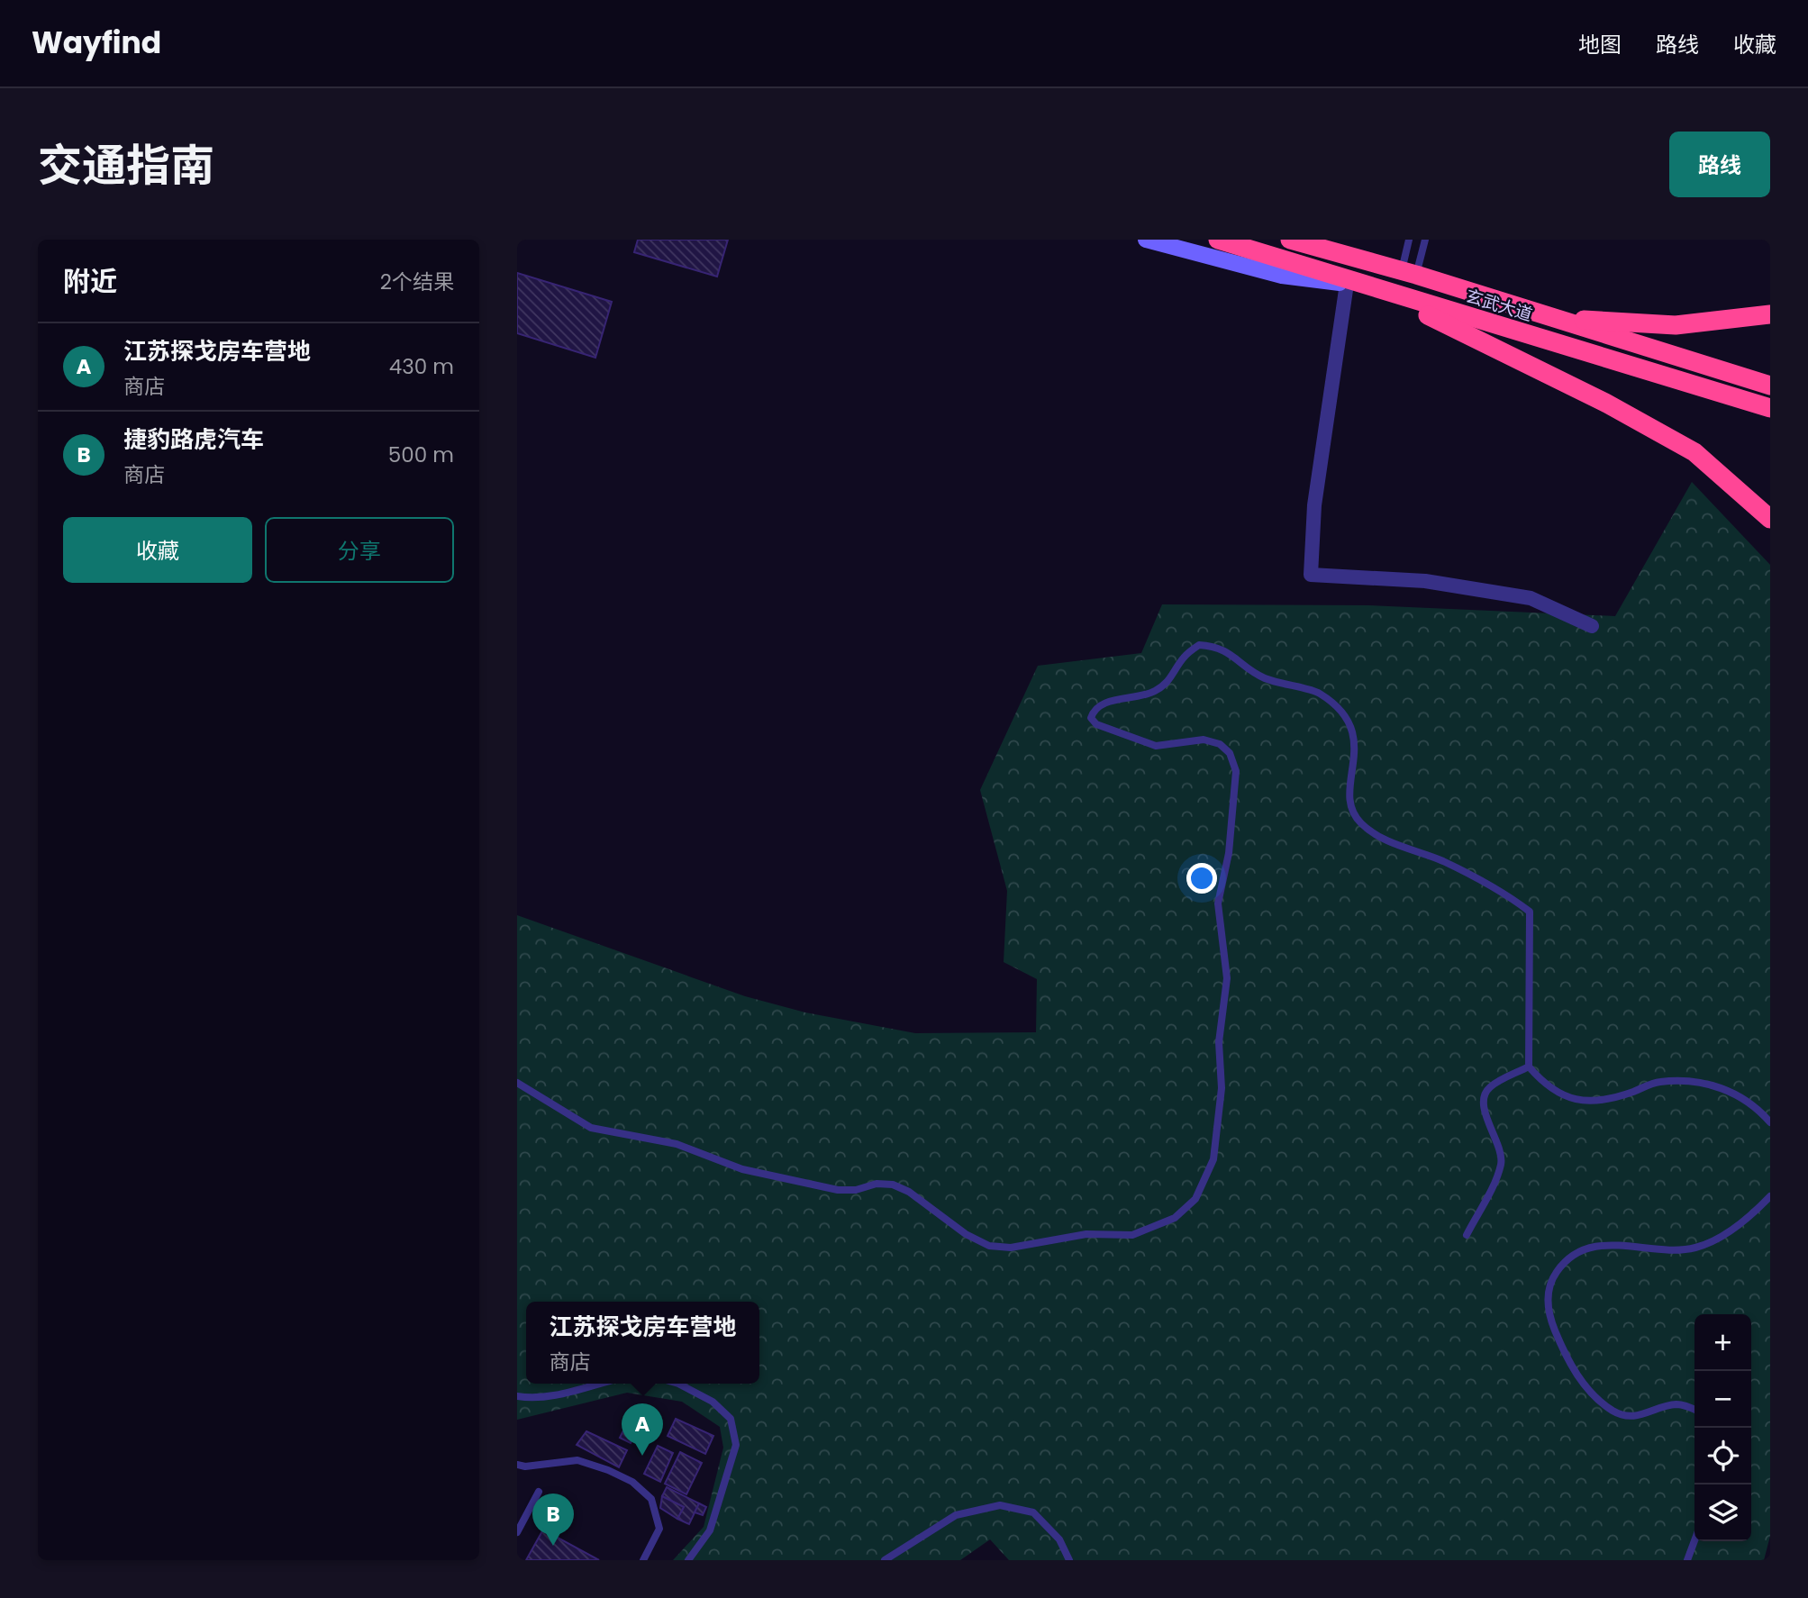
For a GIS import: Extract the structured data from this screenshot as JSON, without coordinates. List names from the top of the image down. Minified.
{"streets":{"highway":["玄武大道"]},"page":{"header":"Wayfind","nav":["地图","路线","收藏"],"title":"交通指南","buttons":["路线",["收藏","分享"]],"heading":["附近","2个结果"],"list":[{"mark":"A","name":"江苏探戈房车营地","note":"商店","value":"430 m"},{"mark":"B","name":"捷豹路虎汽车","note":"商店","value":"500 m"}],"popup":["江苏探戈房车营地","商店"],"map_buttons":["+","−"],"pins":["A","B"]}}
